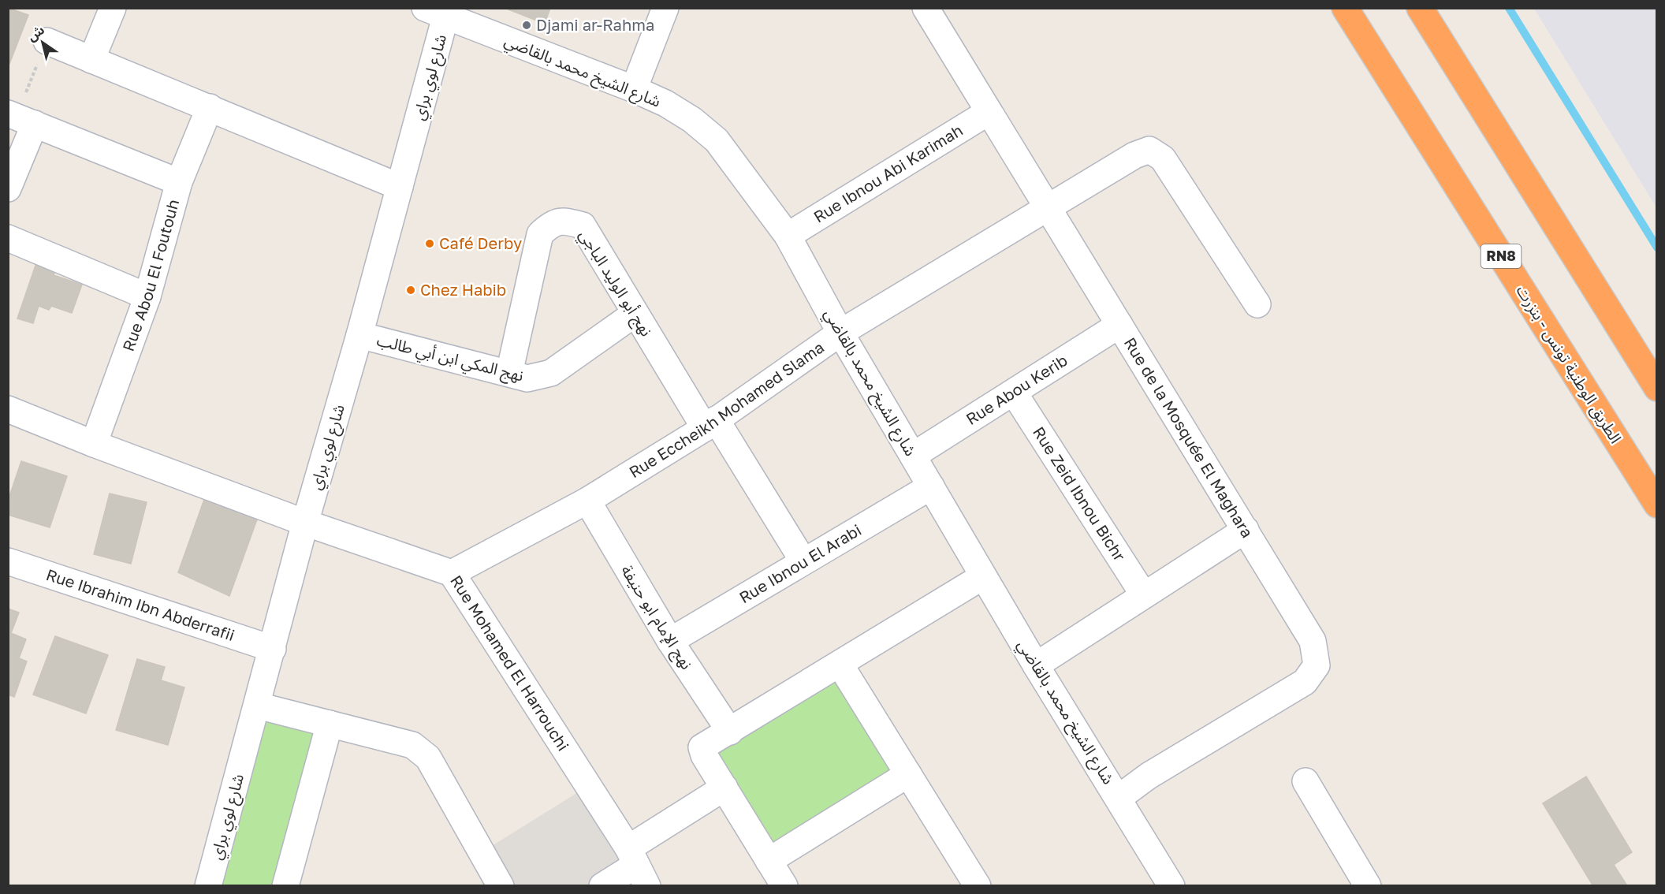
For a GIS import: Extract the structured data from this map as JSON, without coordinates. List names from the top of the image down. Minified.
{"streets":{"highway":["RN8","الطريق الوطنية تونس - بنزرت"],"street":["شارع الشيخ محمد بالقاضي","شارع لوي براي","Rue Ibnou Abi Karimah","Rue Abou El Foutouh","نهج أبو الوليد الباجي","نهج المكي ابن أبي طالب","Rue Abou Kerib","Rue Eccheikh Mohamed Slama","Rue de la Mosquée El Maghara","Rue Zeid Ibnou Bichr","Rue Ibnou El Arabi","Rue Ibrahim Ibn Abderrafii","نهج الإمام ابو حنيفة","Rue Mohamed El Harrouchi"]},"crossings":[["شارع الشيخ محمد بالقاضي","شارع لوي براي"],["شارع الشيخ محمد بالقاضي","Rue Ibnou Abi Karimah"],["شارع الشيخ محمد بالقاضي","Rue Abou Kerib"],["شارع الشيخ محمد بالقاضي","Rue Eccheikh Mohamed Slama"],["شارع الشيخ محمد بالقاضي","Rue de la Mosquée El Maghara"],["شارع الشيخ محمد بالقاضي","Rue Ibnou El Arabi"],["شارع لوي براي","نهج المكي ابن أبي طالب"],["شارع لوي براي","Rue Ibrahim Ibn Abderrafii"],["شارع لوي براي","Rue Mohamed El Harrouchi"],["Rue Ibnou Abi Karimah","Rue de la Mosquée El Maghara"],["Rue Abou El Foutouh","Rue Mohamed El Harrouchi"],["نهج أبو الوليد الباجي","نهج المكي ابن أبي طالب"],["نهج أبو الوليد الباجي","Rue Eccheikh Mohamed Slama"],["نهج أبو الوليد الباجي","Rue Ibnou El Arabi"],["Rue Abou Kerib","Rue de la Mosquée El Maghara"],["Rue Abou Kerib","Rue Zeid Ibnou Bichr"],["Rue Eccheikh Mohamed Slama","Rue de la Mosquée El Maghara"],["Rue Eccheikh Mohamed Slama","نهج الإمام ابو حنيفة"],["Rue Eccheikh Mohamed Slama","Rue Mohamed El Harrouchi"],["Rue Ibnou El Arabi","نهج الإمام ابو حنيفة"]],"places":["Djami ar-Rahma","Café Derby","Chez Habib"],"north":"top left"}
